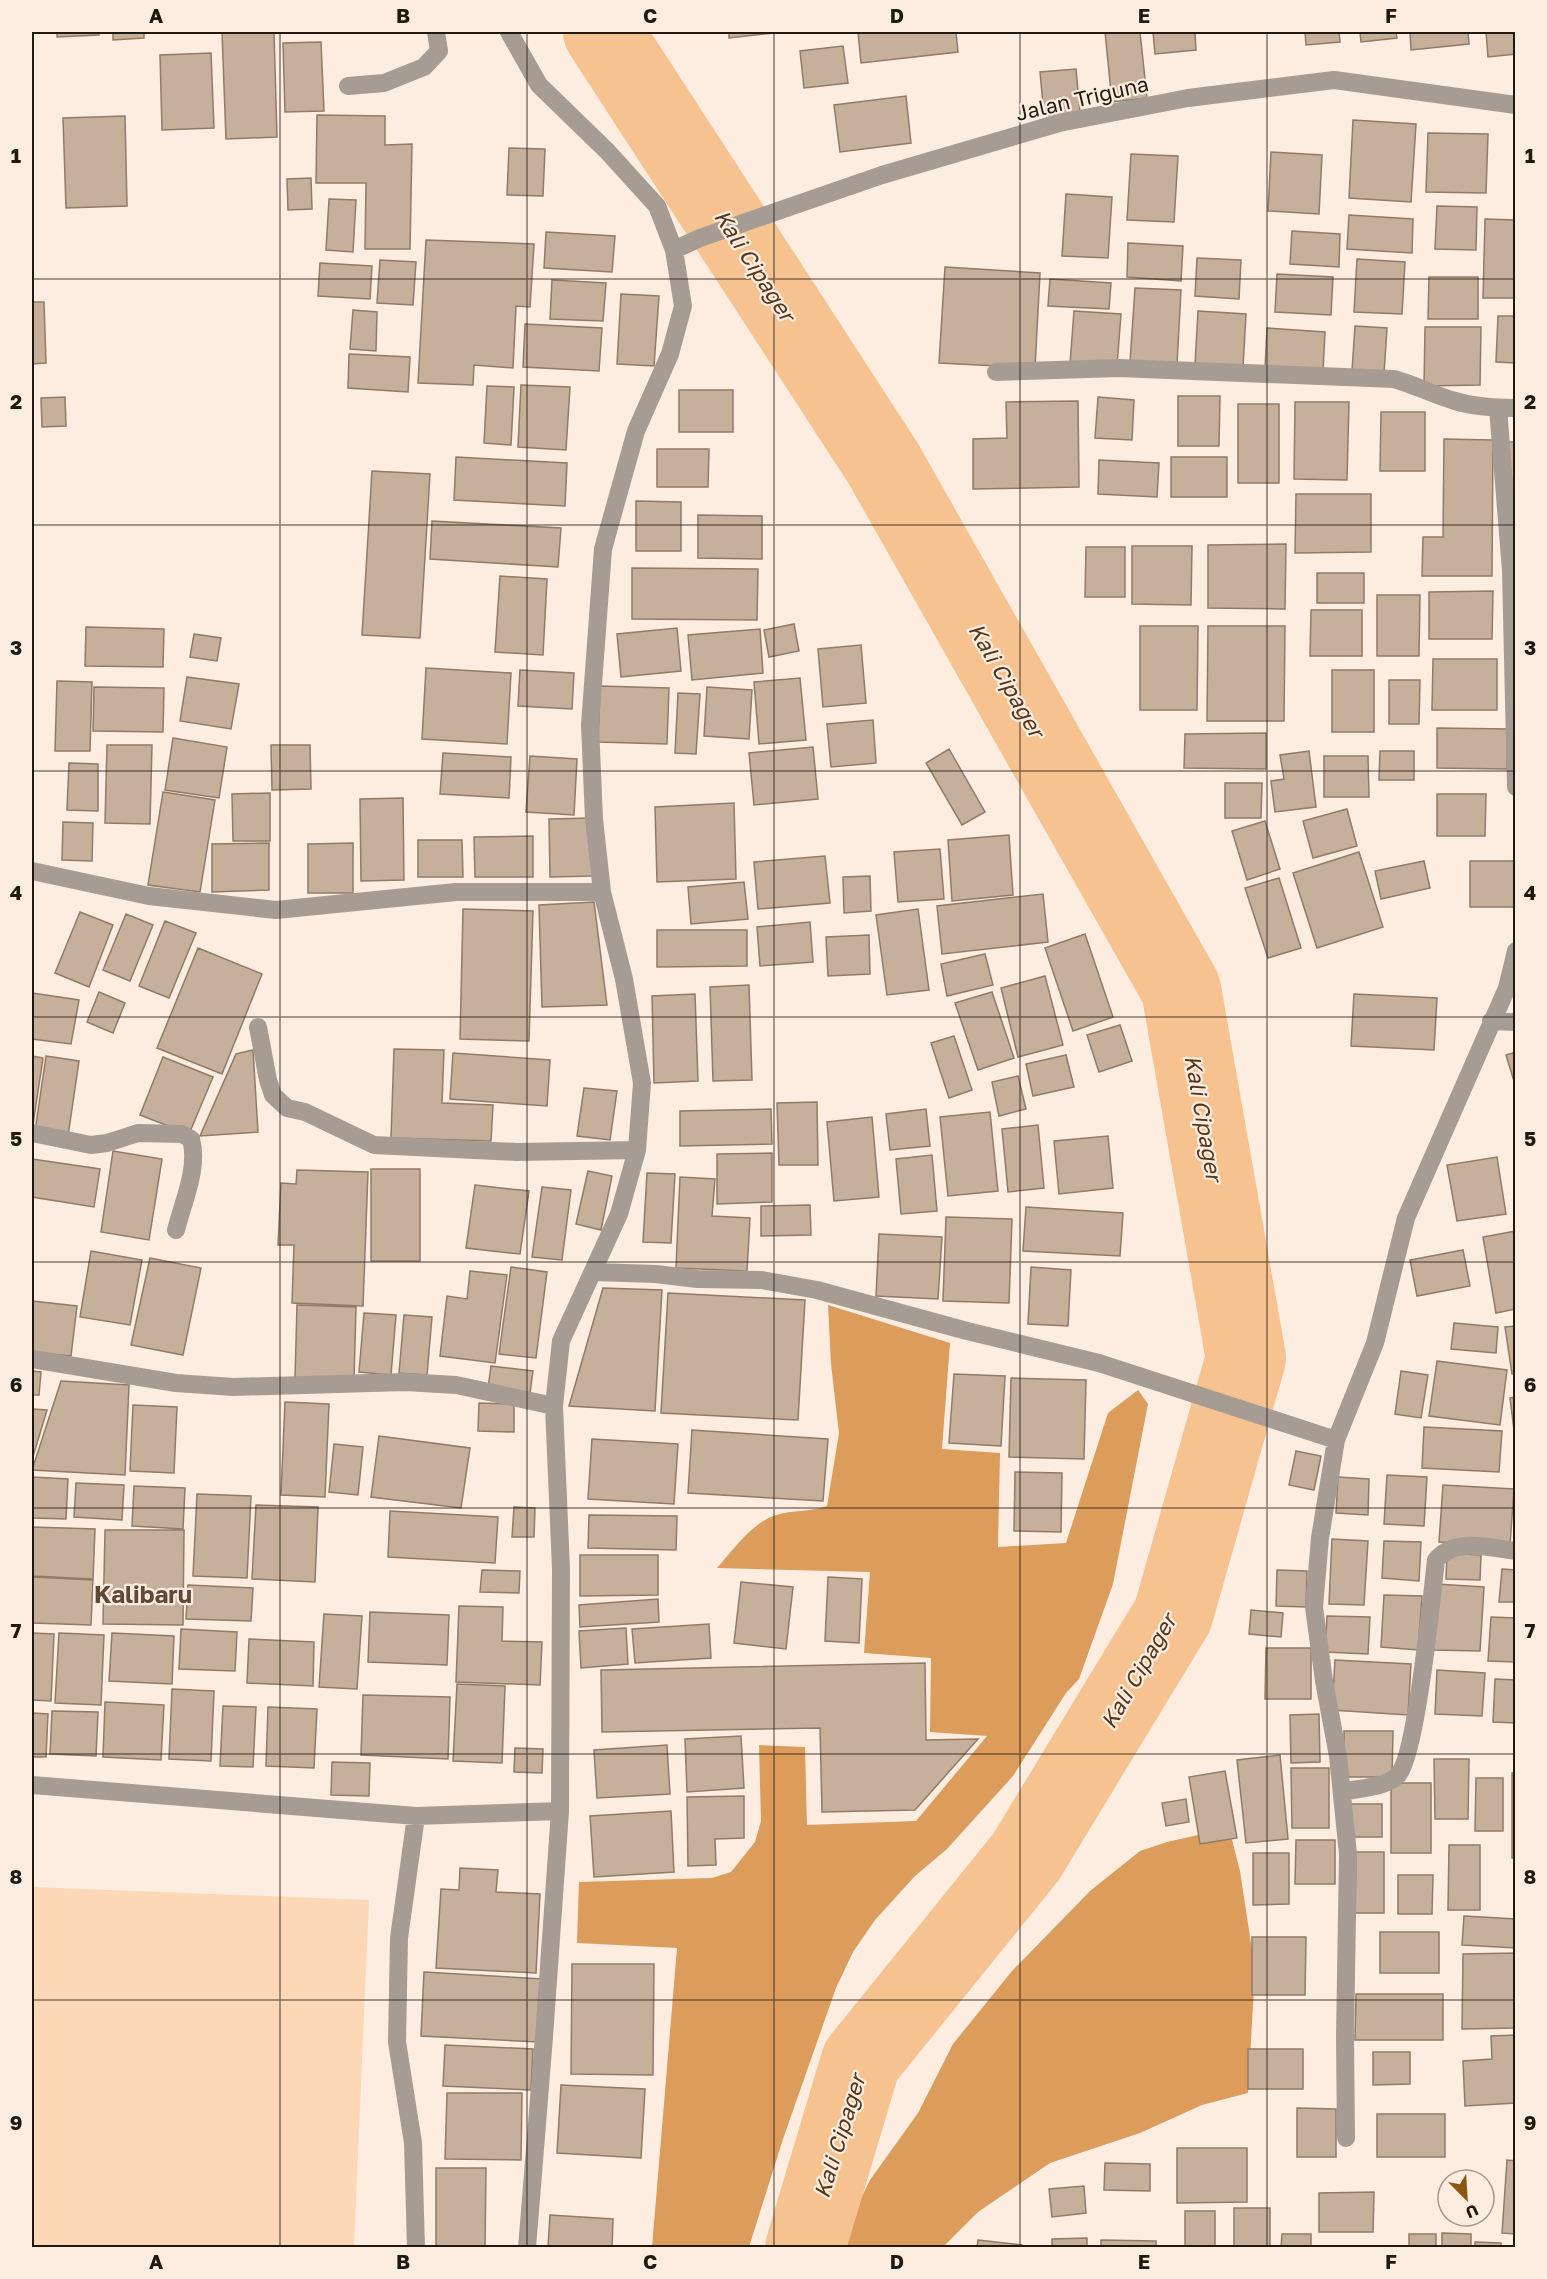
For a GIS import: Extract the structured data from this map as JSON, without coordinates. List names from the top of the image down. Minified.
{"streets":{"street":["Jalan Triguna"]},"districts":["Kalibaru"],"water":["Kali Cipager"],"north":"bottom right","grid":{"columns":["A","B","C","D","E","F"],"rows":["1","2","3","4","5","6","7","8","9"]}}
